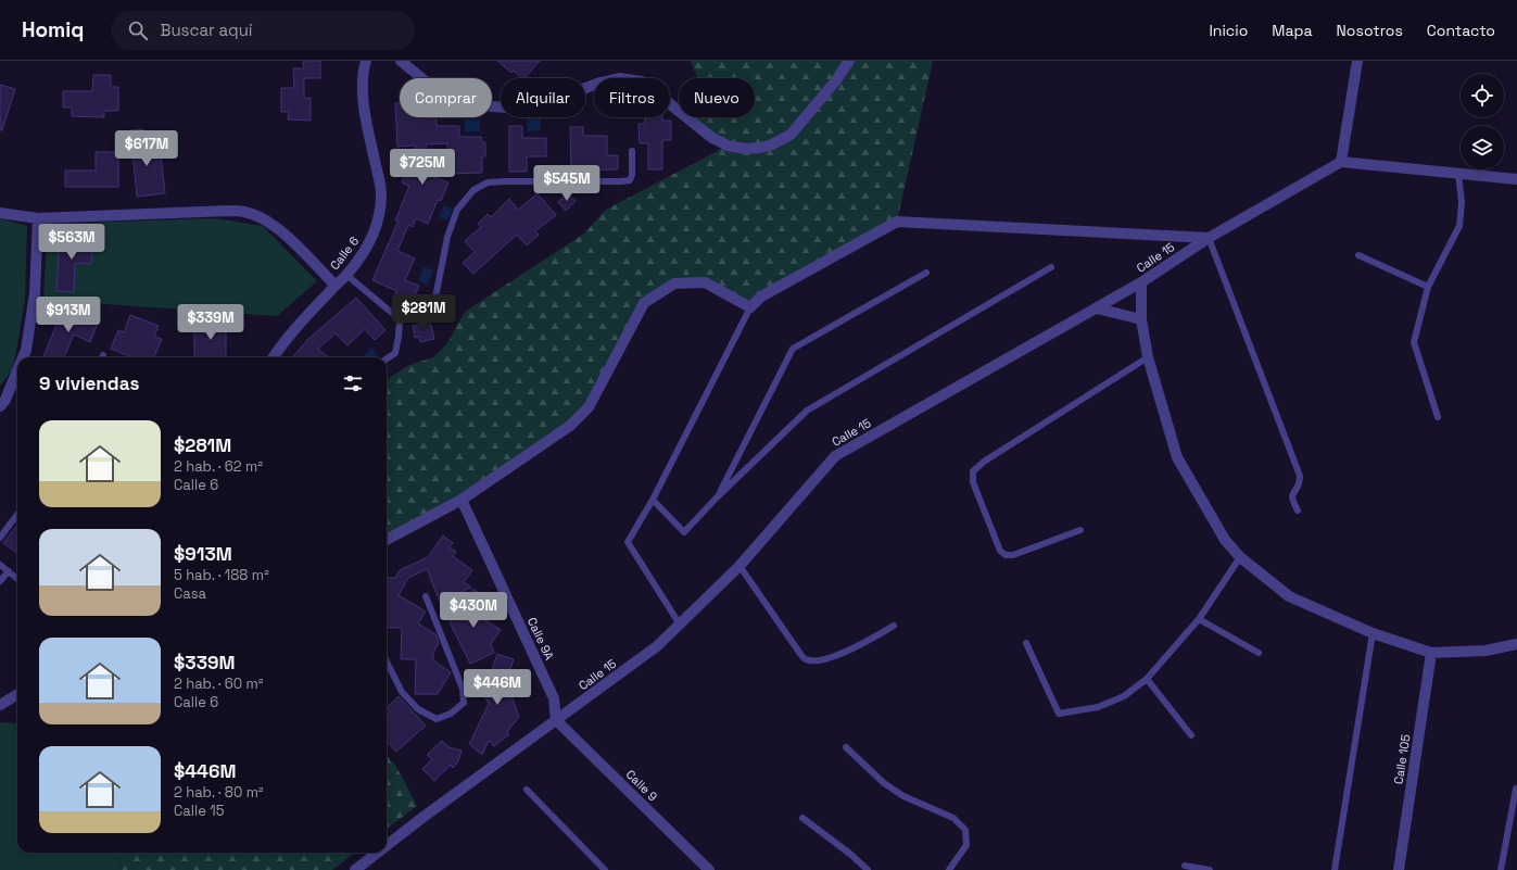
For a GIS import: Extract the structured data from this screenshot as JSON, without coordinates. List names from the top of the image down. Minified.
{"streets":{"street":["Calle 6","Calle 15","Calle 9A","Calle 105","Calle 9"]},"crossings":[["Calle 15","Calle 9A"],["Calle 15","Calle 9"],["Calle 9A","Calle 9"]],"page":{"header":"Homiq","search":"Buscar aquí","nav":["Inicio","Mapa","Nosotros","Contacto"],"chip":["Comprar","Alquilar","Filtros","Nuevo"],"price":["$617M","$725M","$545M","$563M","$281M","$913M","$339M","$430M","$446M"],"heading":"9 viviendas","list":[{"name":"$281M","note":"2 hab. · 62 m² · Calle 6"},{"name":"$913M","note":"5 hab. · 188 m² · Casa"},{"name":"$339M","note":"2 hab. · 60 m² · Calle 6"},{"name":"$446M","note":"2 hab. · 80 m² · Calle 15"}]}}
